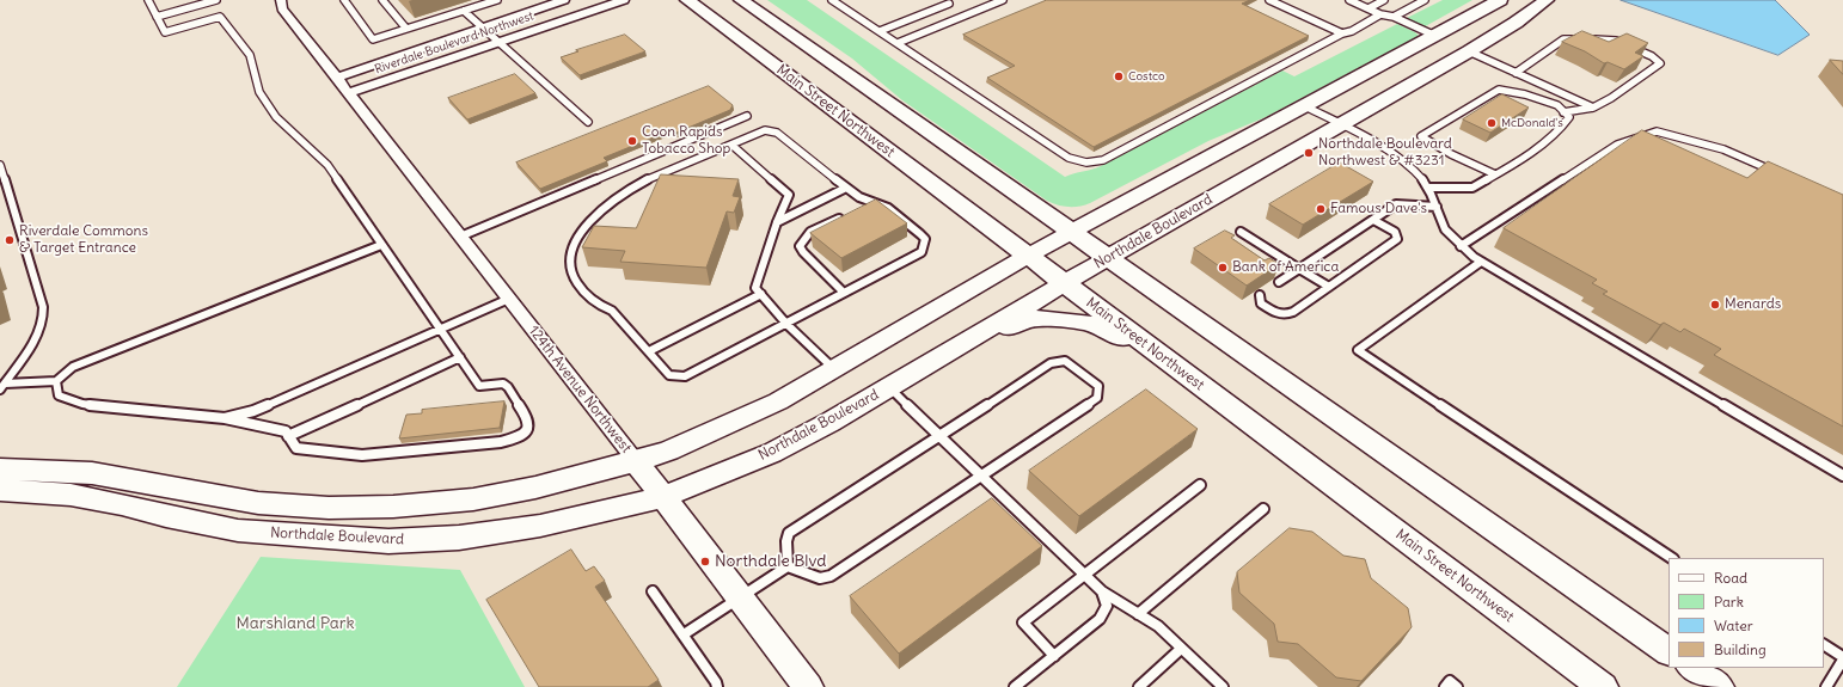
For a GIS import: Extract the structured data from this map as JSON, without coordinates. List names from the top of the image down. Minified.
{"streets":{"street":["Riverdale Boulevard Northwest","Main Street Northwest","Northdale Boulevard","124th Avenue Northwest"]},"crossings":[["Riverdale Boulevard Northwest","124th Avenue Northwest"],["Main Street Northwest","Northdale Boulevard"],["Northdale Boulevard","124th Avenue Northwest"]],"parks":["Marshland Park"],"places":["Costco","McDonald's","Coon Rapids Tobacco Shop","Northdale Boulevard Northwest & #3231","Famous Dave's","Riverdale Commons & Target Entrance","Bank of America","Menards","Northdale Blvd"],"legend":["Road","Park","Water","Building"]}
